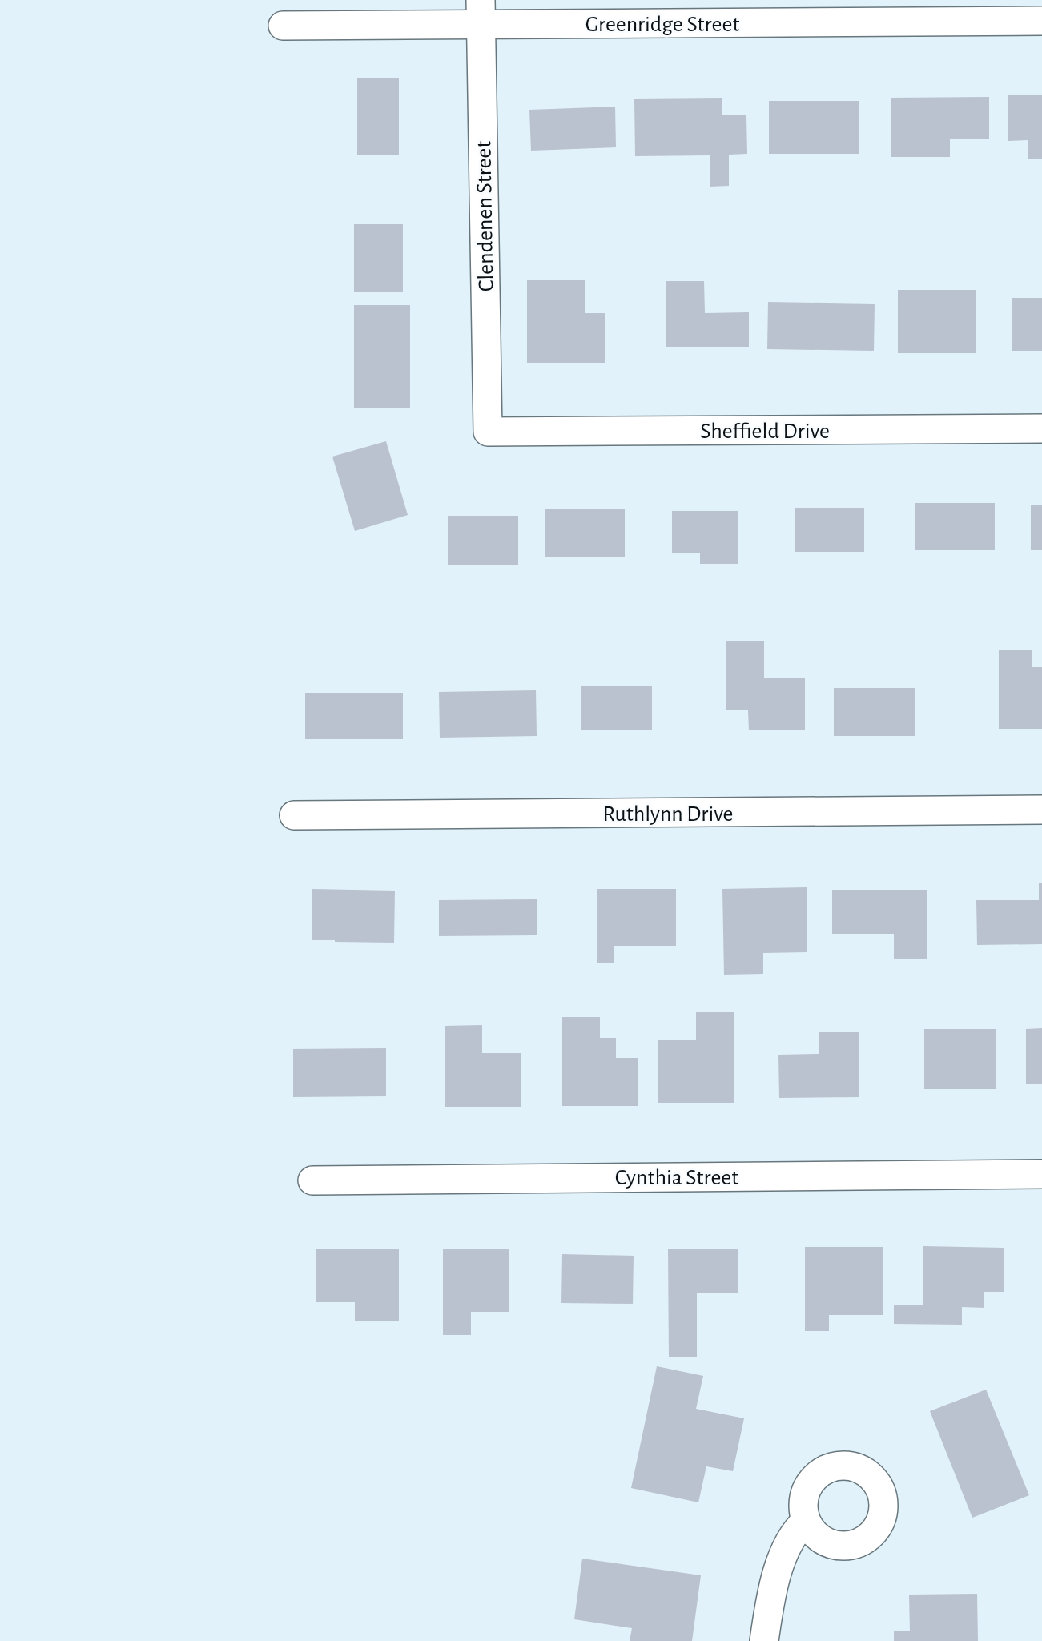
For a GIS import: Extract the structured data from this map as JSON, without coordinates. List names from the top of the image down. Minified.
{"streets":{"street":["Greenridge Street","Clendenen Street","Sheffield Drive","Ruthlynn Drive","Cynthia Street"]},"crossings":[["Greenridge Street","Clendenen Street"],["Clendenen Street","Sheffield Drive"]]}
